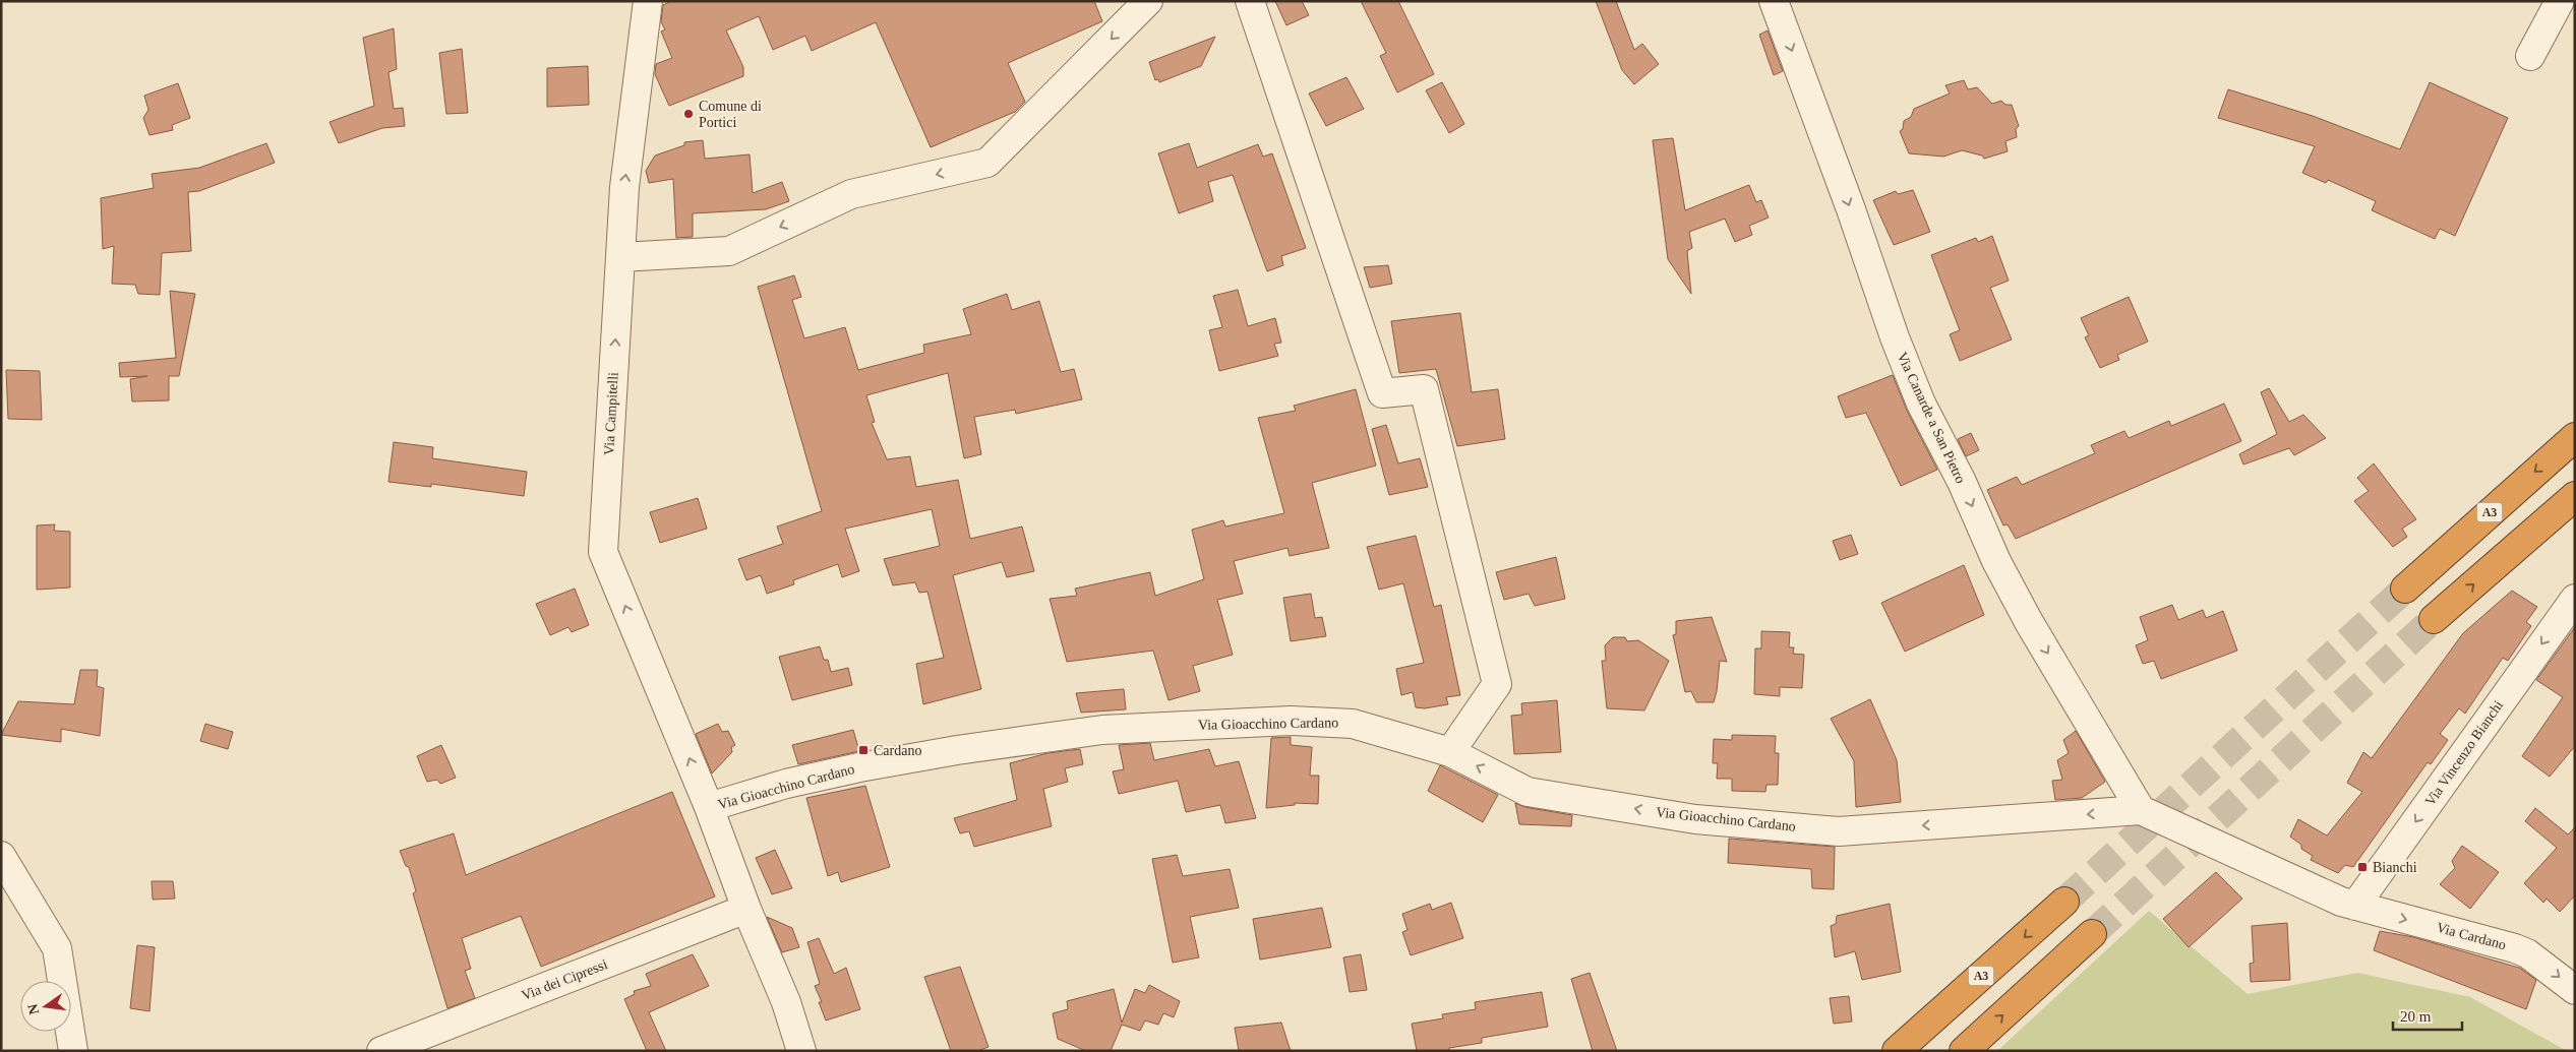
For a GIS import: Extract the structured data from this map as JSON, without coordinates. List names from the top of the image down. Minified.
{"streets":{"highway":["A3"],"street":["Via Campitelli","Via Canarde a San Pietro","Via Gioacchino Cardano","Via Vincenzo Bianchi","Via Cardano","Via dei Cipressi"]},"crossings":[["Via Campitelli","Via Gioacchino Cardano"],["Via Canarde a San Pietro","Via Gioacchino Cardano"],["Via Canarde a San Pietro","Via Cardano"],["Via Gioacchino Cardano","Via Cardano"],["Via Gioacchino Cardano","Via dei Cipressi"],["Via Vincenzo Bianchi","Via Cardano"]],"one_way":["Via Campitelli","Via Canarde a San Pietro","Via Gioacchino Cardano","Via Vincenzo Bianchi","Via Cardano"],"places":{"other":["Comune di Portici"],"transit":["Cardano","Bianchi"]},"scale_bar":"20 m","north":"left"}
